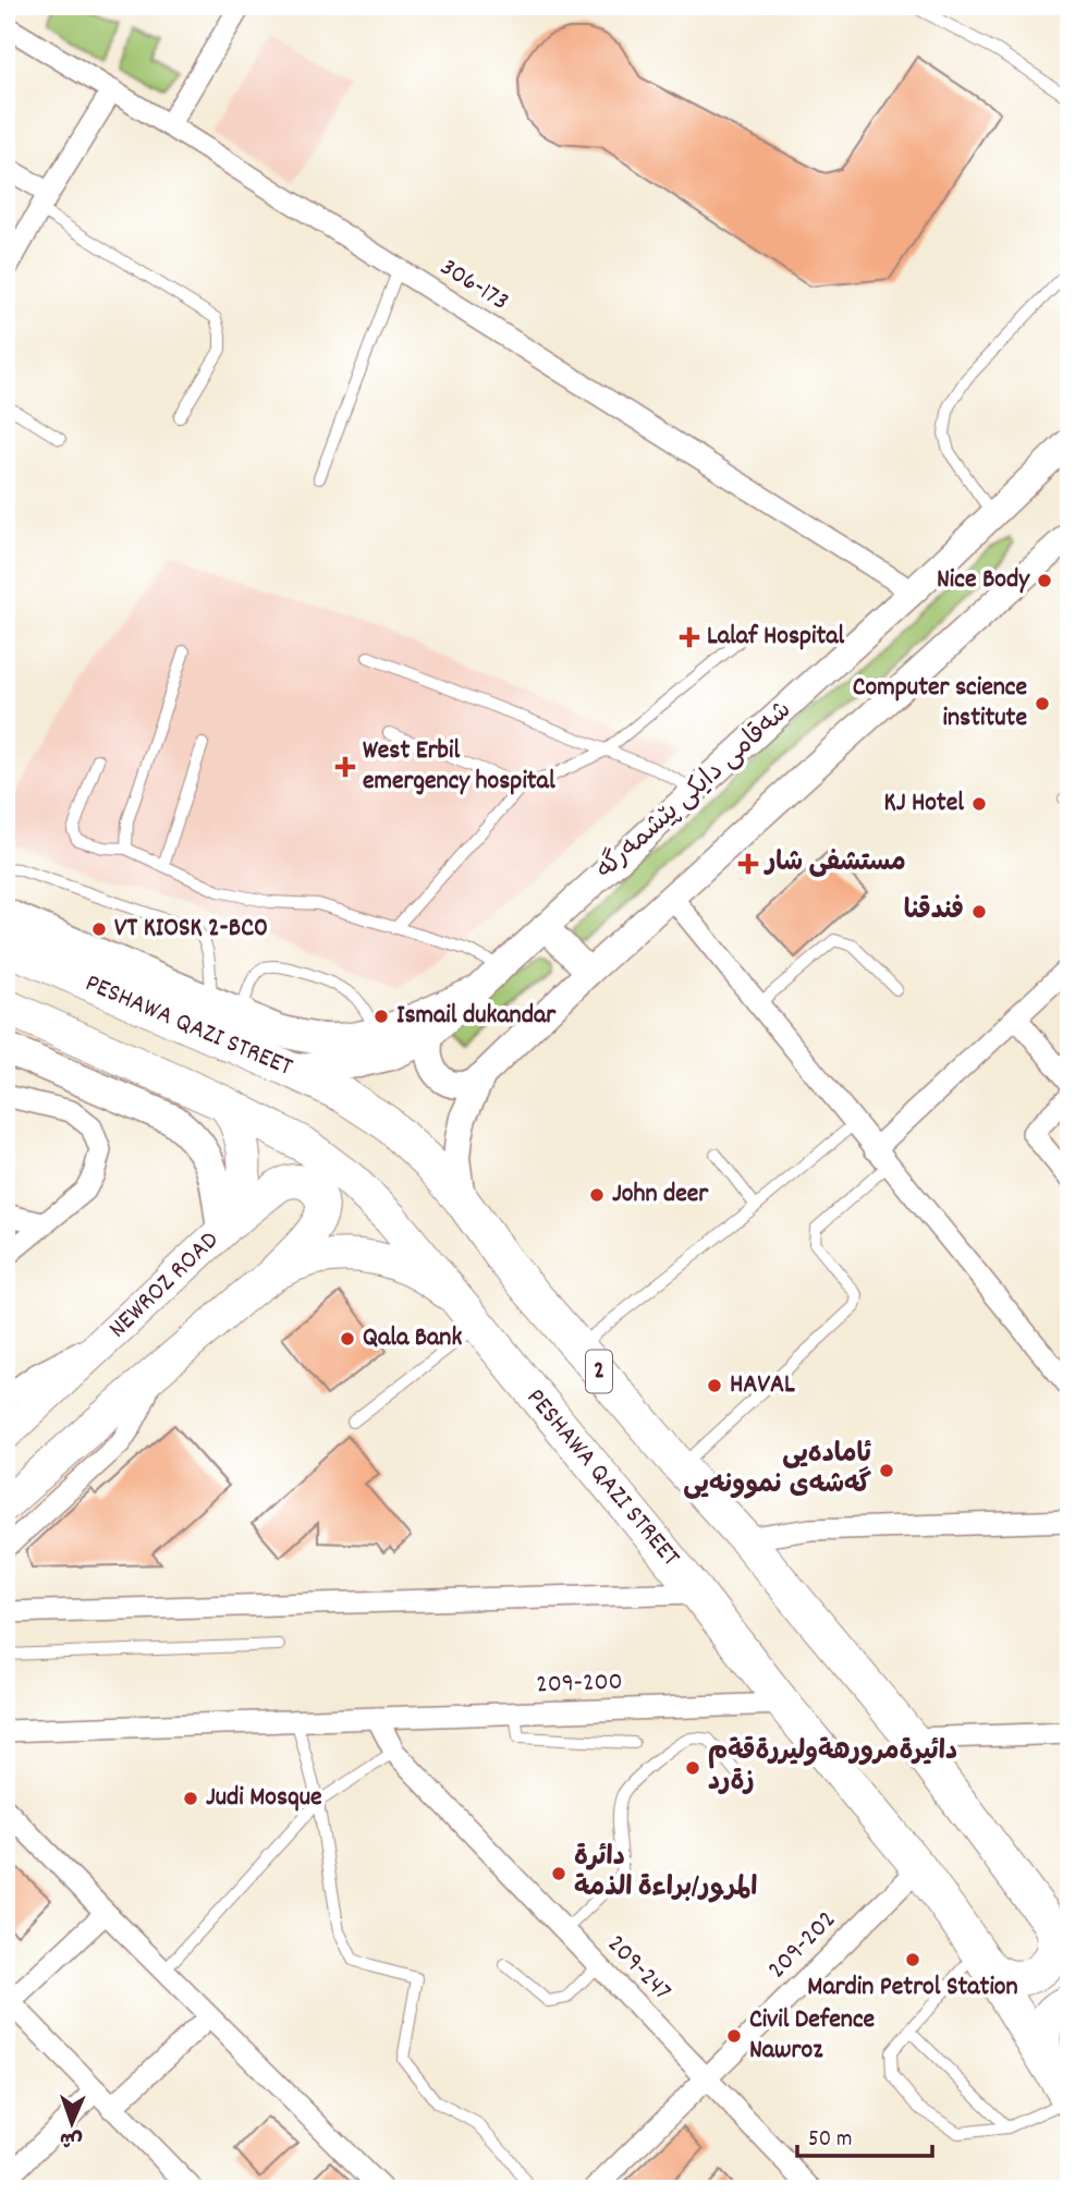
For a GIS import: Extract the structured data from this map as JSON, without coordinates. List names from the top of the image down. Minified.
{"streets":{"highway":["PESHAWA QAZI STREET","2"],"main road":["NEWROZ ROAD"],"street":["306-173","شەقامی دایکی پێشمەرگە","209-200","209-202","209-247"]},"crossings":[["306-173","شەقامی دایکی پێشمەرگە"],["شەقامی دایکی پێشمەرگە","PESHAWA QAZI STREET"],["PESHAWA QAZI STREET","NEWROZ ROAD"],["PESHAWA QAZI STREET","209-200"],["PESHAWA QAZI STREET","209-202"],["209-200","209-247"],["209-202","209-247"]],"places":{"other":["Nice Body","Computer science institute","KJ Hotel","فندقنا","VT KIOSK 2-BC0","Ismail dukandar","John deer","Qala Bank","HAVAL","ئامادەیی گەشەی نموونەیی","دائيرةمرورهةوليررةقةم زةرد","Judi Mosque","دائرة المرور/براءة الذمة","Mardin Petrol Station","Civil Defence Nawroz"],"health":["Lalaf Hospital","West Erbil emergency hospital","مستشفى شار"]},"scale_bar":"50 m","north":"bottom"}
